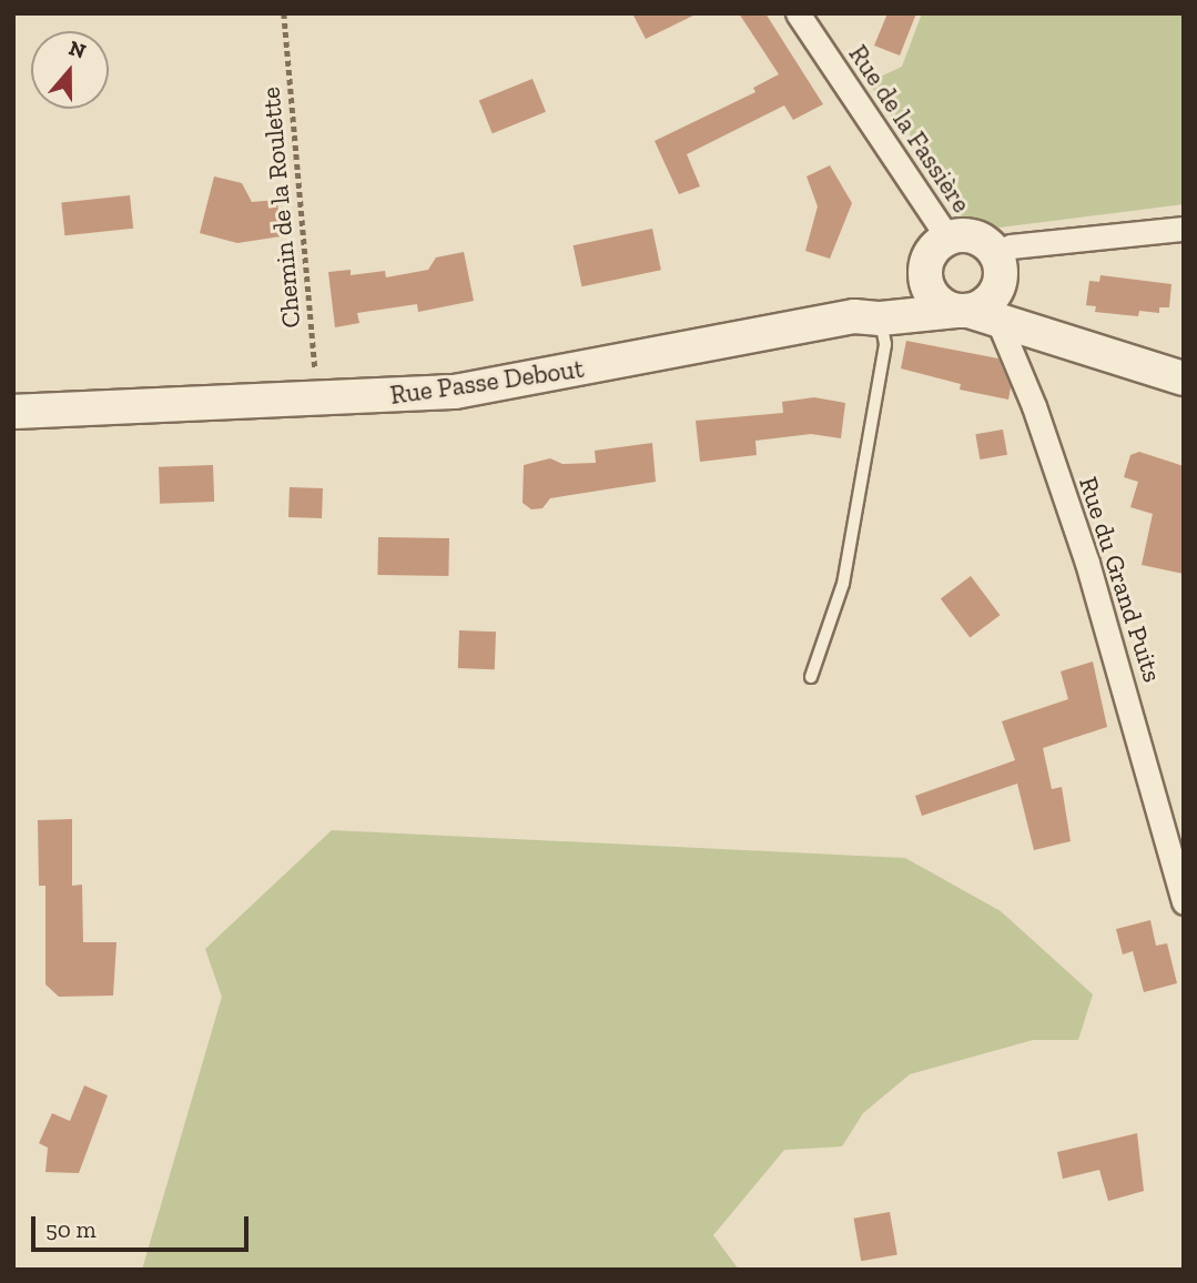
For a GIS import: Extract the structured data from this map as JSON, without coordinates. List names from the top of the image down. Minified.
{"streets":{"main road":["Rue Passe Debout"],"street":["Rue de la Fassière","Rue du Grand Puits"],"path":["Chemin de la Roulette"]},"crossings":[["Rue de la Fassière","Rue Passe Debout"],["Chemin de la Roulette","Rue Passe Debout"]],"scale_bar":"50 m","north":"top"}
